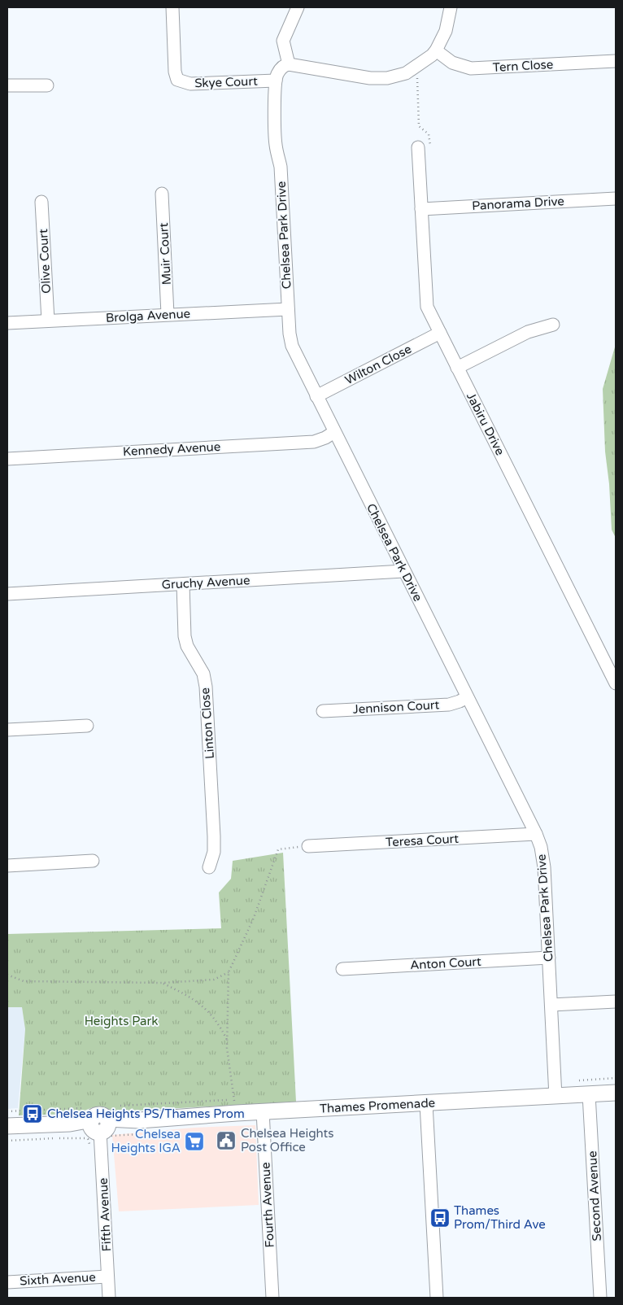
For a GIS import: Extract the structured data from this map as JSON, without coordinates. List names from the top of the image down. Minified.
{"streets":{"main road":["Thames Promenade"],"street":["Tern Close","Skye Court","Panorama Drive","Chelsea Park Drive","Muir Court","Olive Court","Brolga Avenue","Wilton Close","Jabiru Drive","Kennedy Avenue","Gruchy Avenue","Jennison Court","Linton Close","Teresa Court","Anton Court","Second Avenue","Fourth Avenue","Fifth Avenue","Sixth Avenue"]},"crossings":[["Skye Court","Chelsea Park Drive"],["Panorama Drive","Jabiru Drive"],["Chelsea Park Drive","Brolga Avenue"],["Chelsea Park Drive","Wilton Close"],["Chelsea Park Drive","Kennedy Avenue"],["Chelsea Park Drive","Gruchy Avenue"],["Chelsea Park Drive","Jennison Court"],["Chelsea Park Drive","Teresa Court"],["Chelsea Park Drive","Anton Court"],["Chelsea Park Drive","Thames Promenade"],["Muir Court","Brolga Avenue"],["Olive Court","Brolga Avenue"],["Wilton Close","Jabiru Drive"],["Gruchy Avenue","Linton Close"],["Thames Promenade","Second Avenue"],["Thames Promenade","Fourth Avenue"],["Thames Promenade","Fifth Avenue"],["Fifth Avenue","Sixth Avenue"]],"parks":["Heights Park"],"places":{"bus stop":["Chelsea Heights PS/Thames Prom","Thames Prom/Third Ave"],"public building":["Chelsea Heights Post Office"],"supermarket":["Chelsea Heights IGA"]}}
